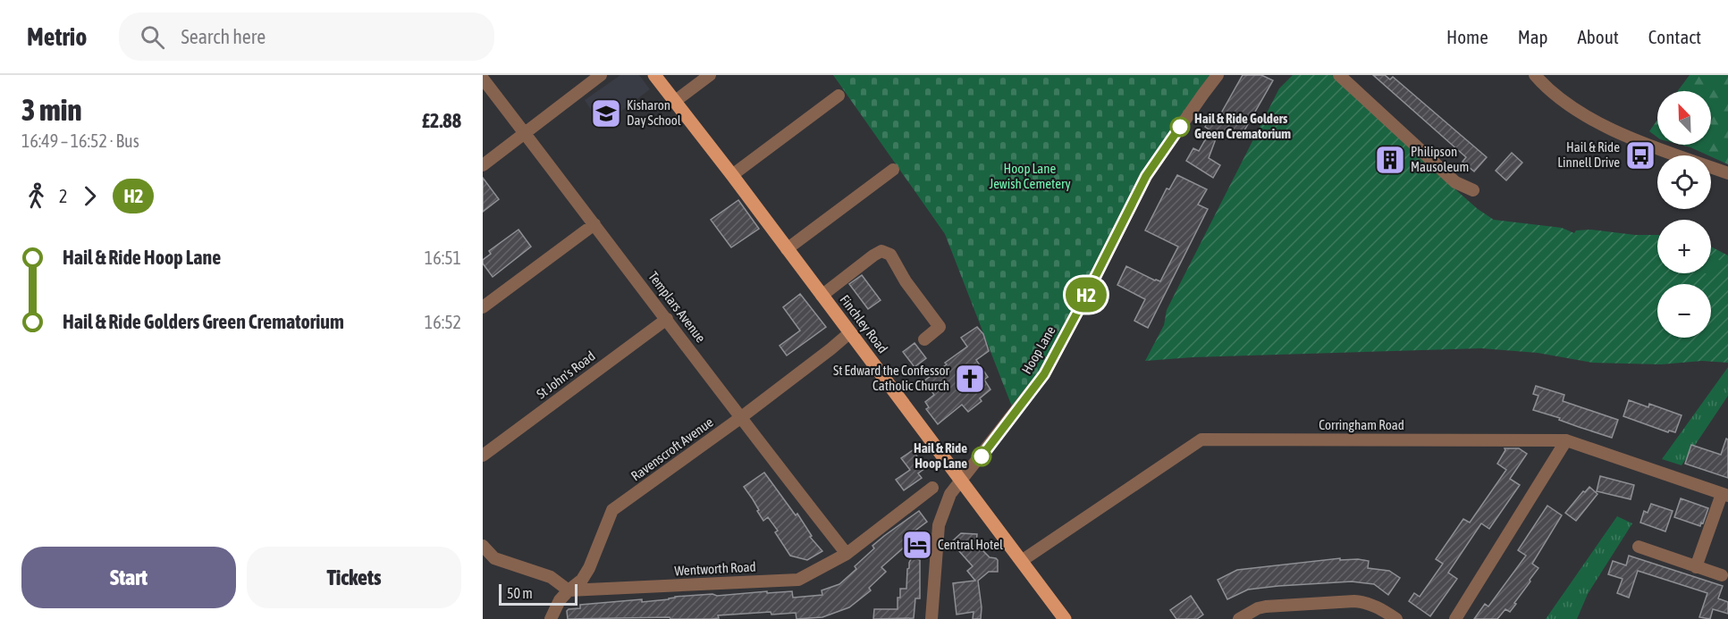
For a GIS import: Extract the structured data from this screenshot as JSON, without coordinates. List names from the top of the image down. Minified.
{"streets":{"main road":["Finchley Road"],"street":["Templars Avenue","Hoop Lane","St John's Road","Corringham Road","Ravenscroft Avenue","Wentworth Road"]},"crossings":[["Templars Avenue","St John's Road"],["Templars Avenue","Ravenscroft Avenue"],["Templars Avenue","Wentworth Road"],["Finchley Road","Hoop Lane"],["Finchley Road","Corringham Road"],["Finchley Road","Ravenscroft Avenue"],["Ravenscroft Avenue","Wentworth Road"]],"parks":["Hoop Lane Jewish Cemetery"],"places":{"school or university":["Kisharon Day School"],"other":["Hail & Ride Golders Green Crematorium","Hail & Ride Hoop Lane"],"bus stop":["Hail & Ride Linnell Drive"],"building":["Philipson Mausoleum"],"church":["St Edward the Confessor Catholic Church"],"hotel":["Central Hotel"]},"lines":["bus line H2"],"scale_bar":"50 m","north":"top left","page":{"header":"Metrio","search":"Search here","nav":["Home","Map","About","Contact"],"heading":["3 min","16:49 – 16:52 · Bus","£2.88"],"on_map":"H2","map_buttons":["+","−"],"legs":["2","H2"],"list":[{"name":"Hail & Ride Hoop Lane","value":"16:51"},{"name":"Hail & Ride Golders Green Crematorium","value":"16:52"}],"buttons":["Start","Tickets"],"scale":"50 m"}}
